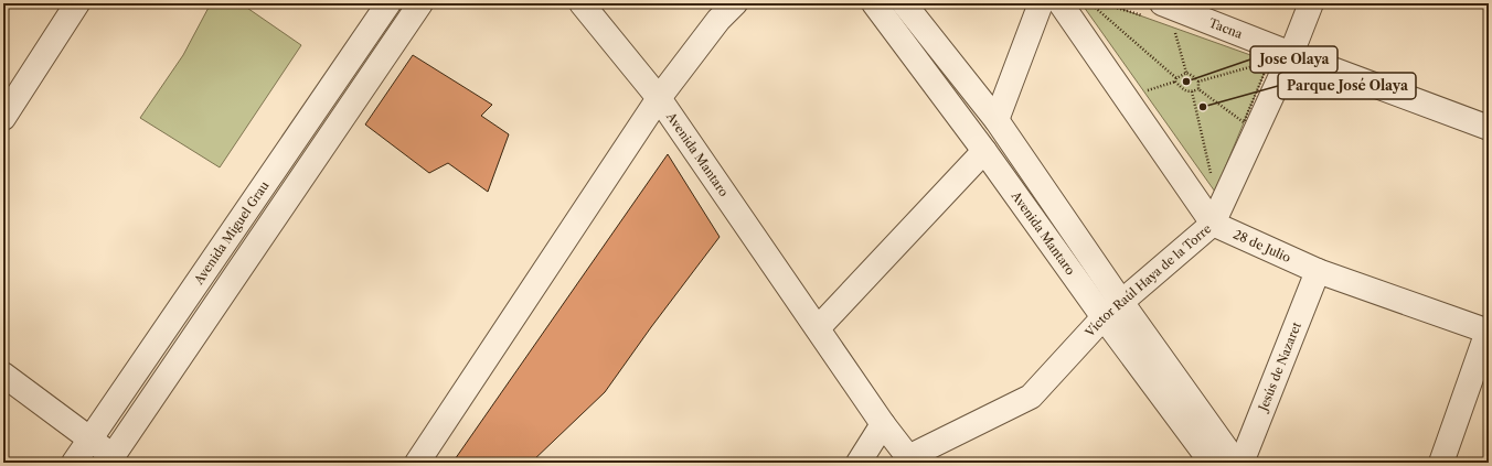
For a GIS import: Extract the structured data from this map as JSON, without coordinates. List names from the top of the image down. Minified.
{"streets":{"street":["Tacna","Avenida Mantaro","Avenida Miguel Grau","28 de Julio","Víctor Raúl Haya de la Torre","Jesús de Nazaret"]},"crossings":[["Tacna","Víctor Raúl Haya de la Torre"],["Avenida Mantaro","Víctor Raúl Haya de la Torre"],["28 de Julio","Víctor Raúl Haya de la Torre"],["28 de Julio","Jesús de Nazaret"]],"places":["Jose Olaya","Parque José Olaya"]}
